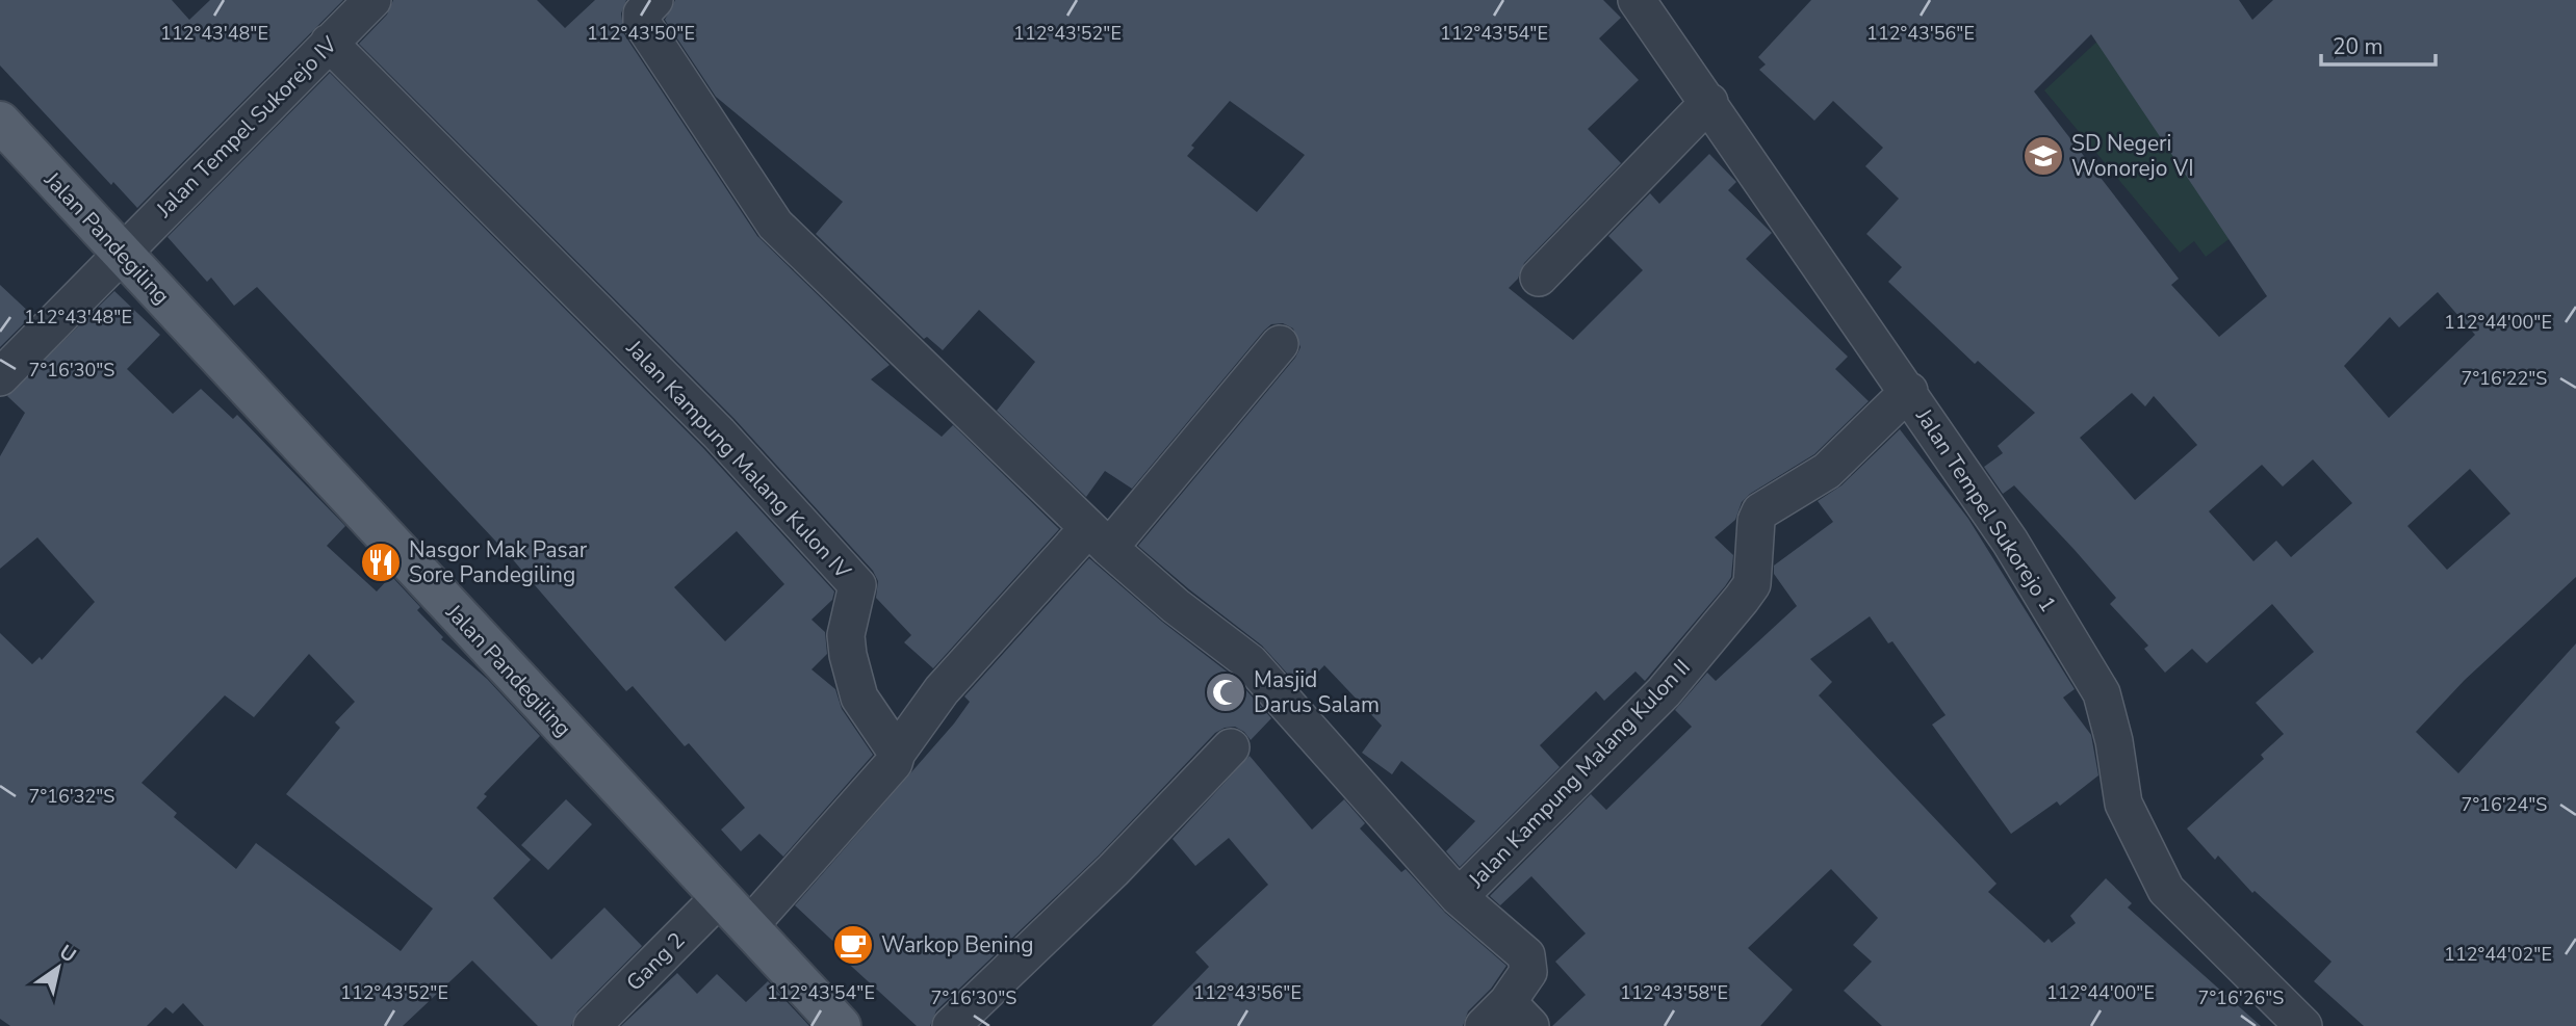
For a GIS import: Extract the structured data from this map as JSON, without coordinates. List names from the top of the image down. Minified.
{"streets":{"main road":["Jalan Pandegiling"],"street":["Jalan Tempel Sukorejo IV","Jalan Kampung Malang Kulon IV","Jalan Tempel Sukorejo 1","Jalan Kampung Malang Kulon II","Gang 2"]},"crossings":[["Jalan Tempel Sukorejo IV","Jalan Pandegiling"],["Jalan Tempel Sukorejo IV","Jalan Kampung Malang Kulon IV"],["Jalan Pandegiling","Gang 2"],["Jalan Tempel Sukorejo 1","Jalan Kampung Malang Kulon II"]],"places":{"school or university":["SD Negeri Wonorejo VI"],"restaurant":["Nasgor Mak Pasar Sore Pandegiling"],"mosque":["Masjid Darus Salam"],"cafe":["Warkop Bening"]},"scale_bar":"20 m","north":"top right","coordinates":["112°43'48\"E","112°43'50\"E","112°43'52\"E","112°43'54\"E","112°43'56\"E","112°44'00\"E","7°16'30\"S","7°16'22\"S","7°16'32\"S","7°16'24\"S","112°44'02\"E","112°43'58\"E","7°16'26\"S"]}
